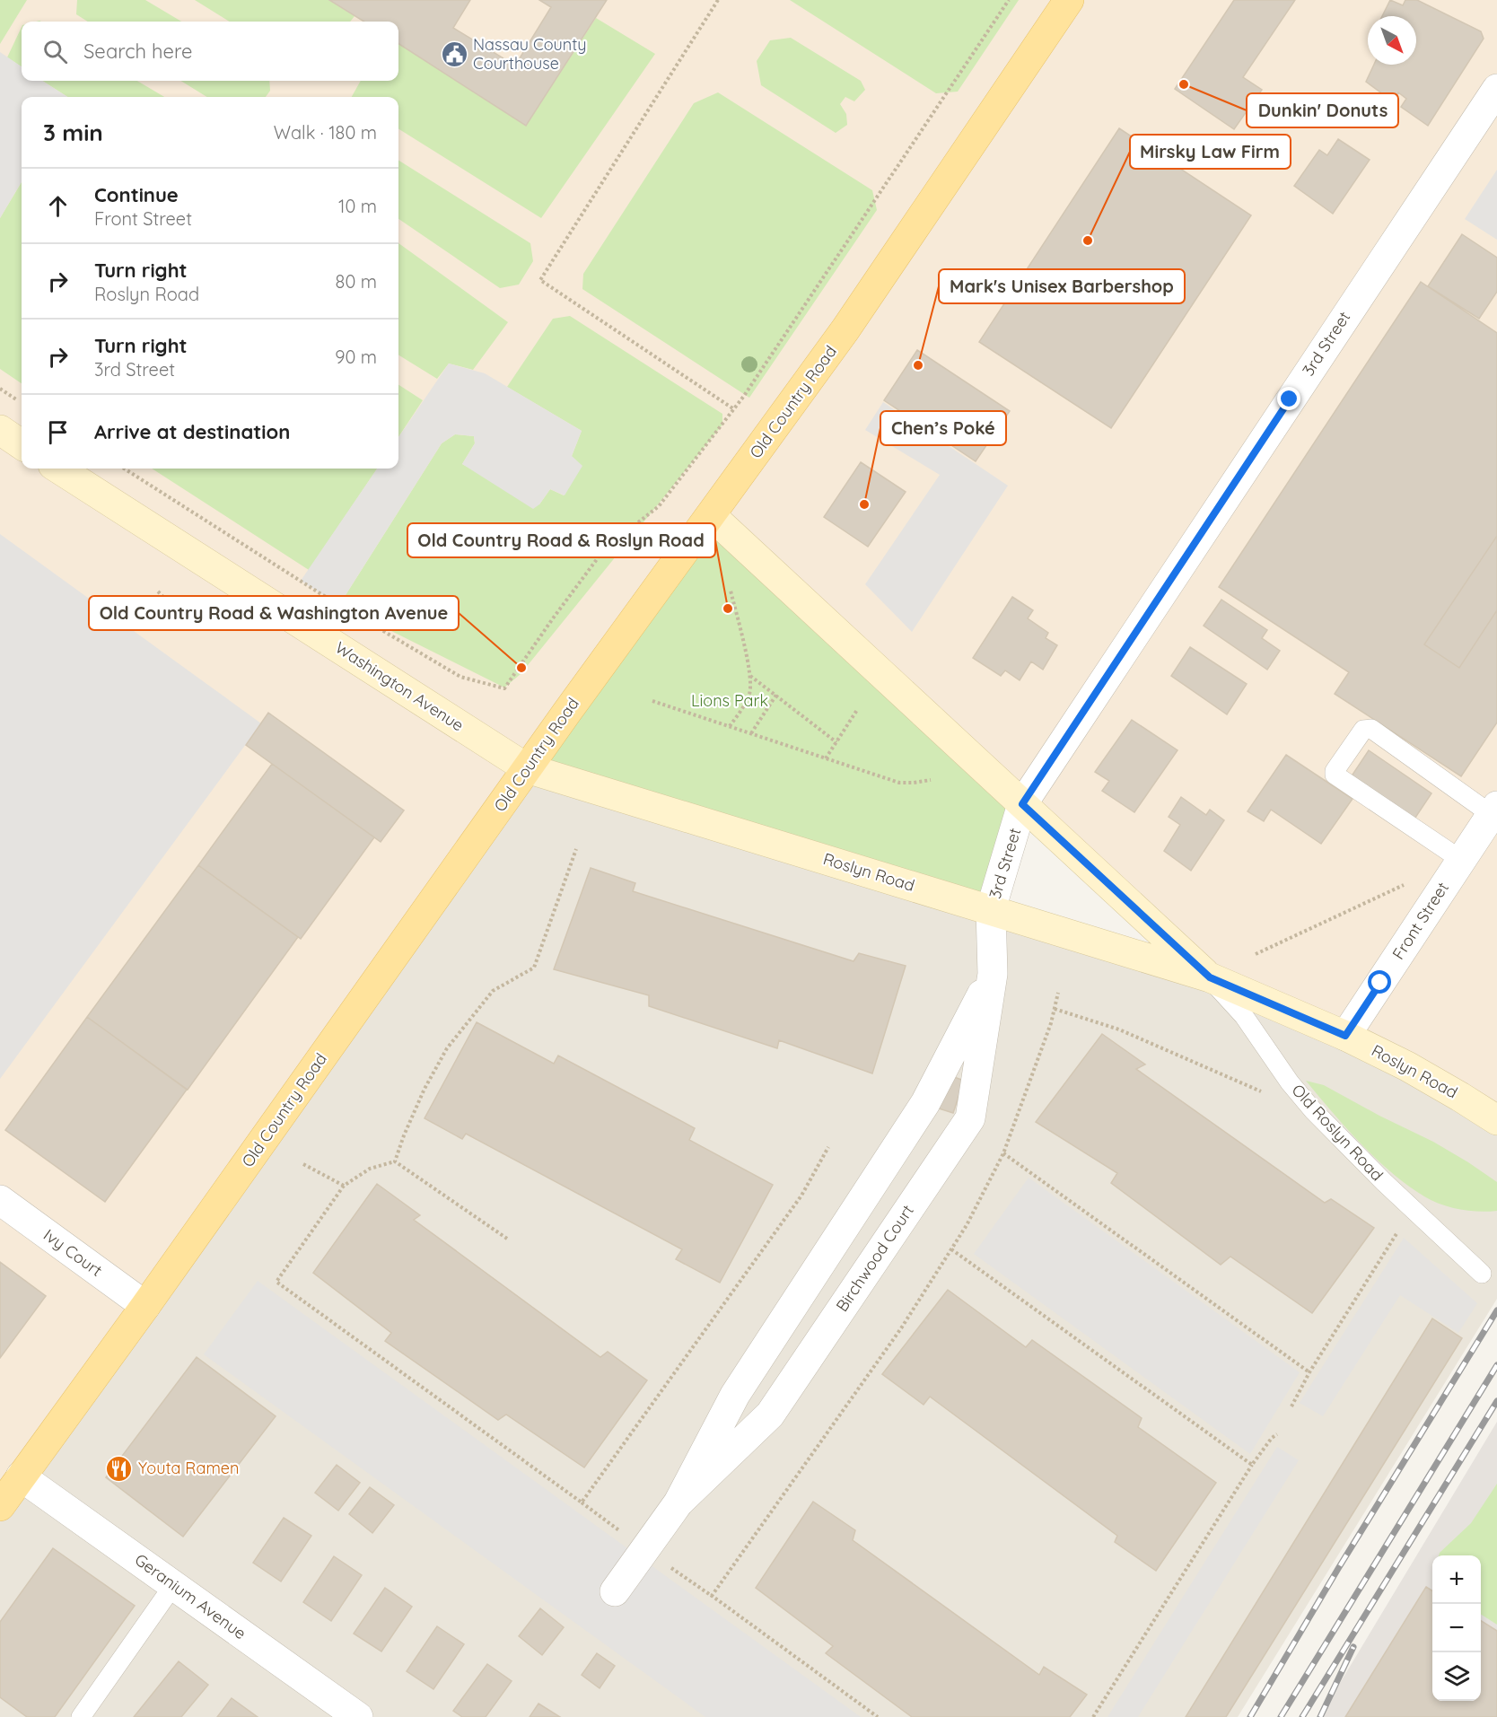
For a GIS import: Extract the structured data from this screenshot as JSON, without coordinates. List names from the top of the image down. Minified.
{"streets":{"main road":["Old Country Road","Washington Avenue","Roslyn Road"],"street":["3rd Street","Front Street","Ivy Court","Birchwood Court","Geranium Avenue"],"lane":["Old Roslyn Road"]},"crossings":[["3rd Street","Roslyn Road"],["3rd Street","Birchwood Court"],["Old Country Road","Washington Avenue"],["Old Country Road","Roslyn Road"],["Old Country Road","Ivy Court"],["Old Country Road","Geranium Avenue"],["Washington Avenue","Roslyn Road"],["Roslyn Road","Front Street"],["Roslyn Road","Old Roslyn Road"],["Roslyn Road","Birchwood Court"]],"parks":["Lions Park"],"places":{"public building":["Nassau County Courthouse"],"other":["Dunkin' Donuts","Mirsky Law Firm","Mark's Unisex Barbershop","Chen’s Poké","Old Country Road & Roslyn Road","Old Country Road & Washington Avenue"],"restaurant":["Youta Ramen"]},"north":"bottom right","page":{"search":"Search here","heading":["3 min","Walk · 180 m"],"list":[["Continue","Front Street","10 m"],["Turn right","Roslyn Road","80 m"],["Turn right","3rd Street","90 m"],"Arrive at destination"],"map_buttons":["+","−"]}}
